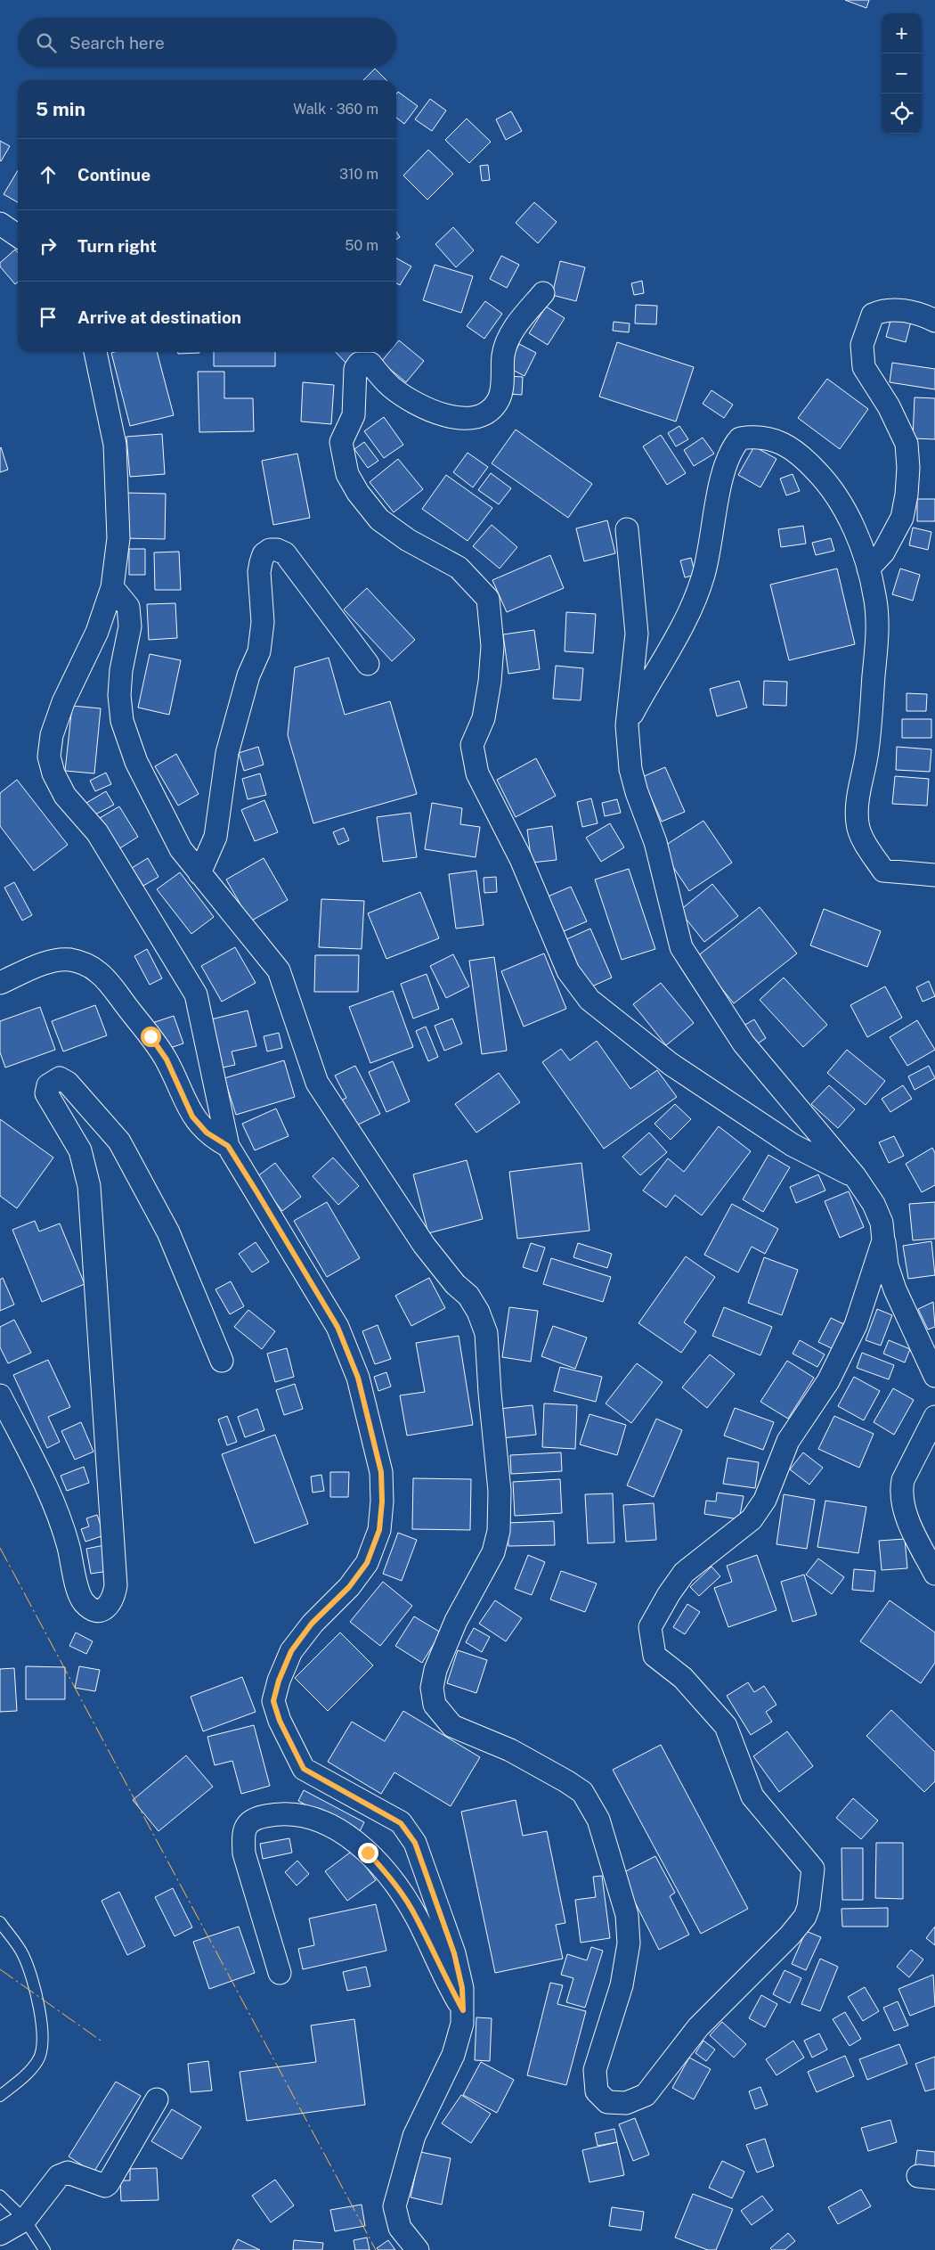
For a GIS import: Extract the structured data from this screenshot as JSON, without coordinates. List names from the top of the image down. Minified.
{"page":{"map_buttons":["+","−"],"search":"Search here","heading":["5 min","Walk · 360 m"],"list":[["Continue","310 m"],["Turn right","50 m"],"Arrive at destination"]}}
